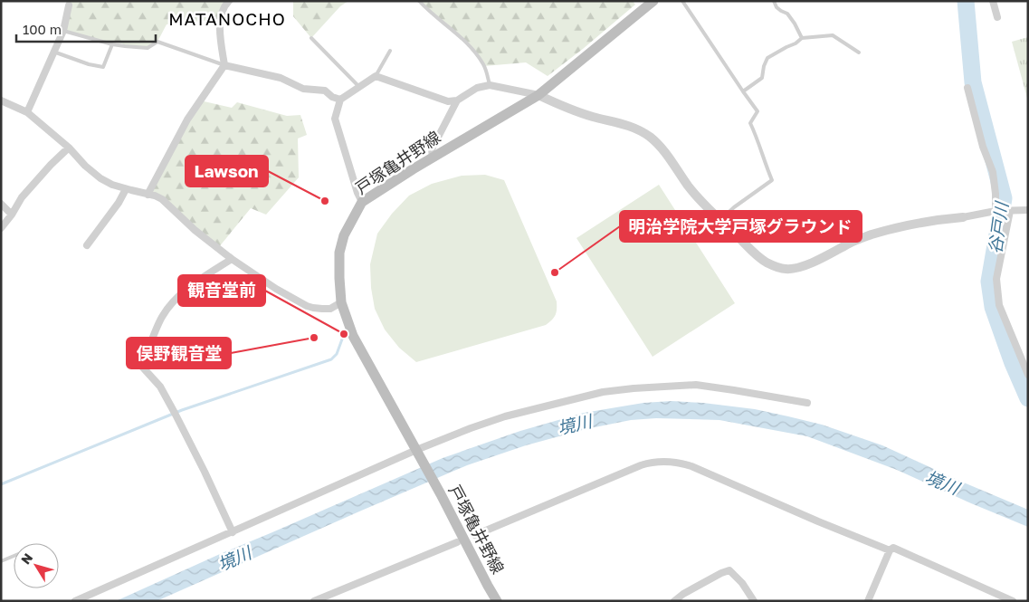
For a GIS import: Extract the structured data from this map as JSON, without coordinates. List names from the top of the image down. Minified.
{"streets":{"main road":["戸塚亀井野線"]},"districts":["MATANOCHO"],"water":["谷戸川","境川"],"places":["Lawson","明治学院大学戸塚グラウンド","観音堂前","俣野観音堂"],"scale_bar":"100 m","north":"top left"}
